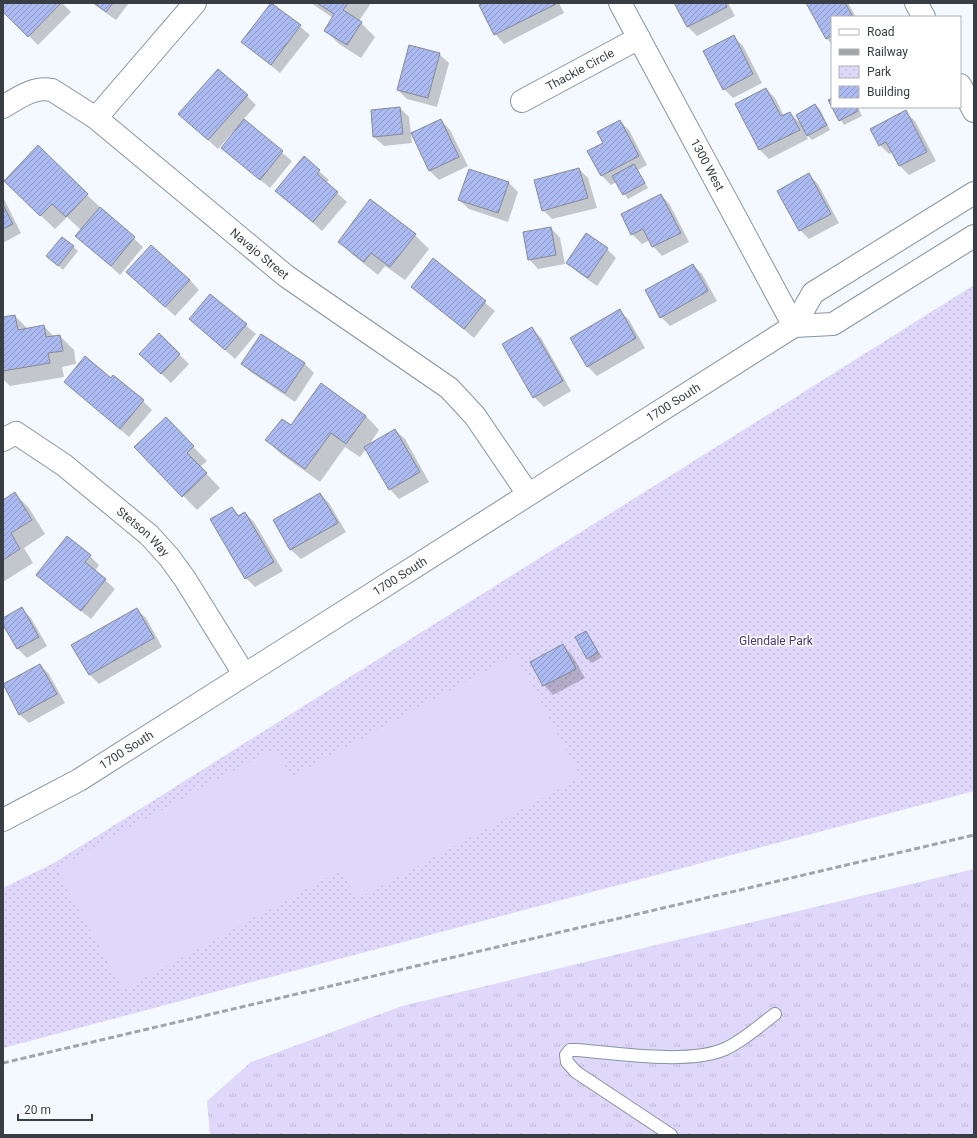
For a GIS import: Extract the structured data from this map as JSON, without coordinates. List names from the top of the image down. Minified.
{"streets":{"street":["Thackie Circle","1300 West","Navajo Street","1700 South","Stetson Way"]},"crossings":[["Thackie Circle","1300 West"],["1300 West","1700 South"],["Navajo Street","1700 South"],["1700 South","Stetson Way"]],"parks":["Glendale Park"],"legend":["Road","Railway","Park","Building"],"scale_bar":"20 m"}
